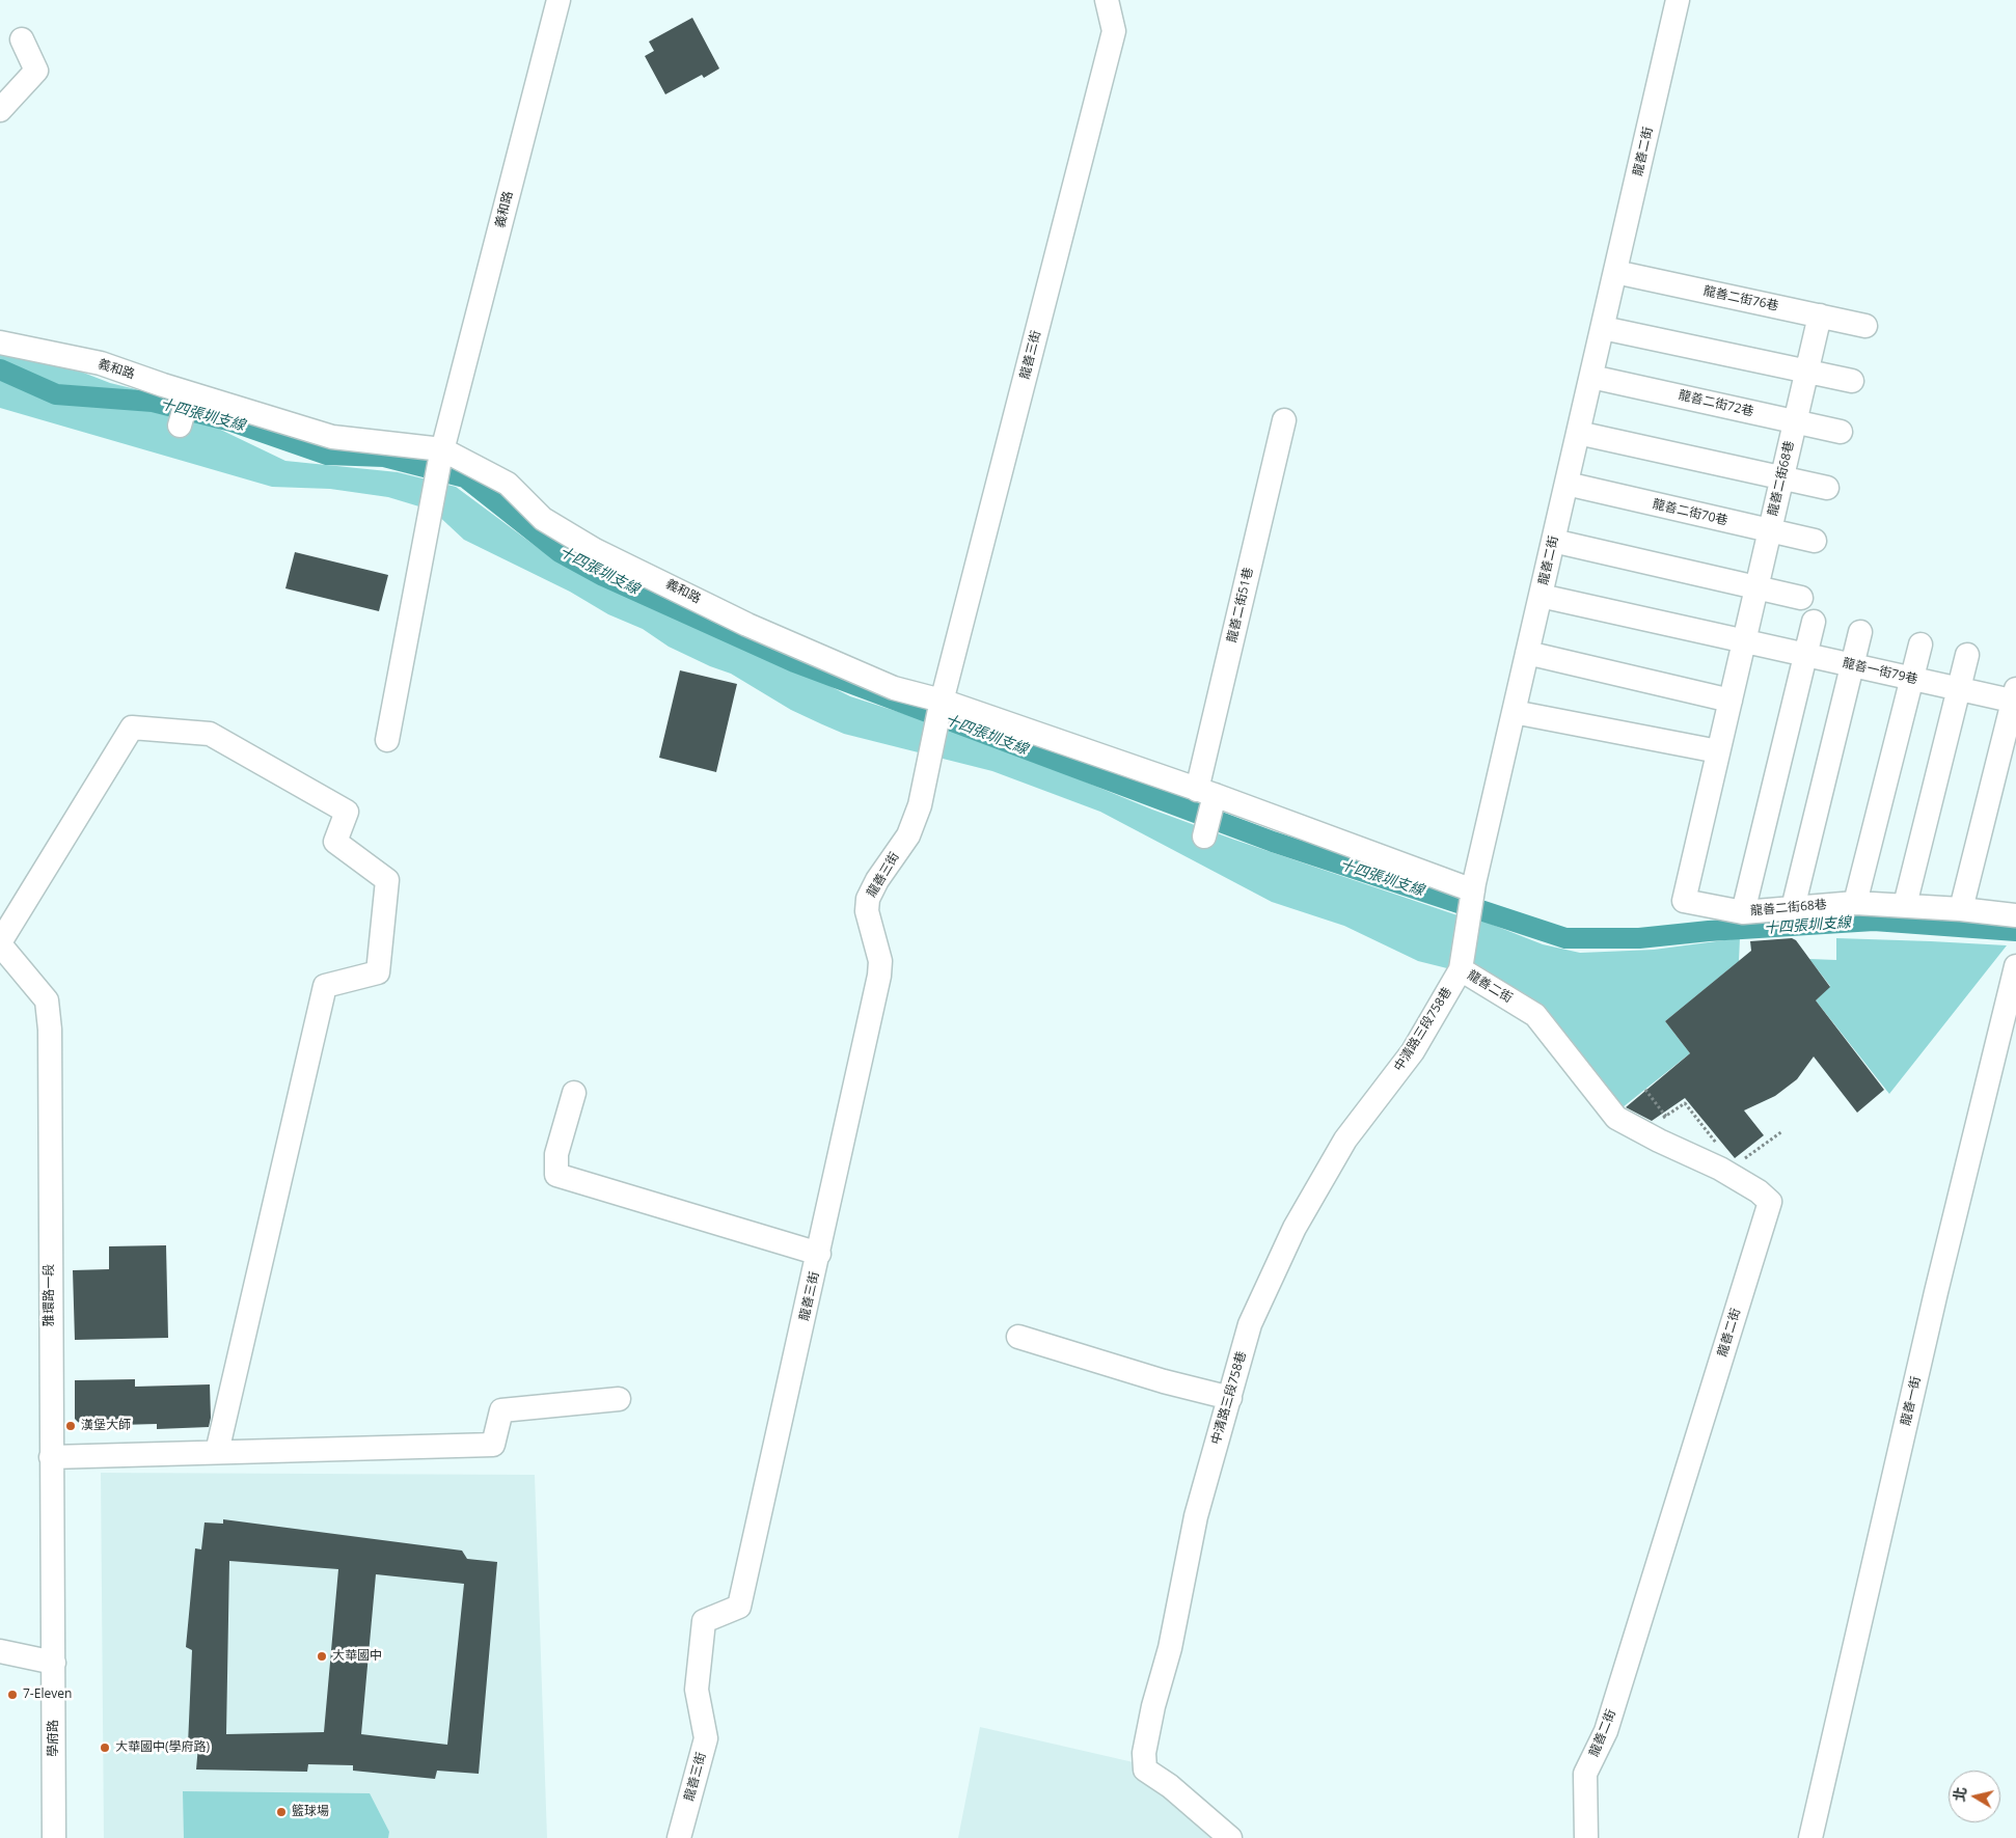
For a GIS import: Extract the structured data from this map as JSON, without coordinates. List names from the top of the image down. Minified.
{"streets":{"street":["龍善二街","義和路","龍善二街76巷","龍善三街","龍善二街72巷","龍善二街68巷","龍善二街70巷","龍善二街51巷","龍善一街79巷","中清路三段758巷","雅環路一段","龍善一街","學府路"]},"crossings":[["龍善二街","龍善二街76巷"],["龍善二街","龍善二街72巷"],["龍善二街","龍善二街70巷"],["龍善二街","中清路三段758巷"],["義和路","龍善三街"],["龍善二街76巷","龍善二街68巷"],["龍善二街72巷","龍善二街68巷"],["龍善二街68巷","龍善二街70巷"],["龍善二街68巷","龍善一街79巷"],["雅環路一段","學府路"]],"water":["十四張圳支線"],"places":["漢堡大師","大華國中","7-Eleven","大華國中(學府路)","籃球場"],"north":"left"}
